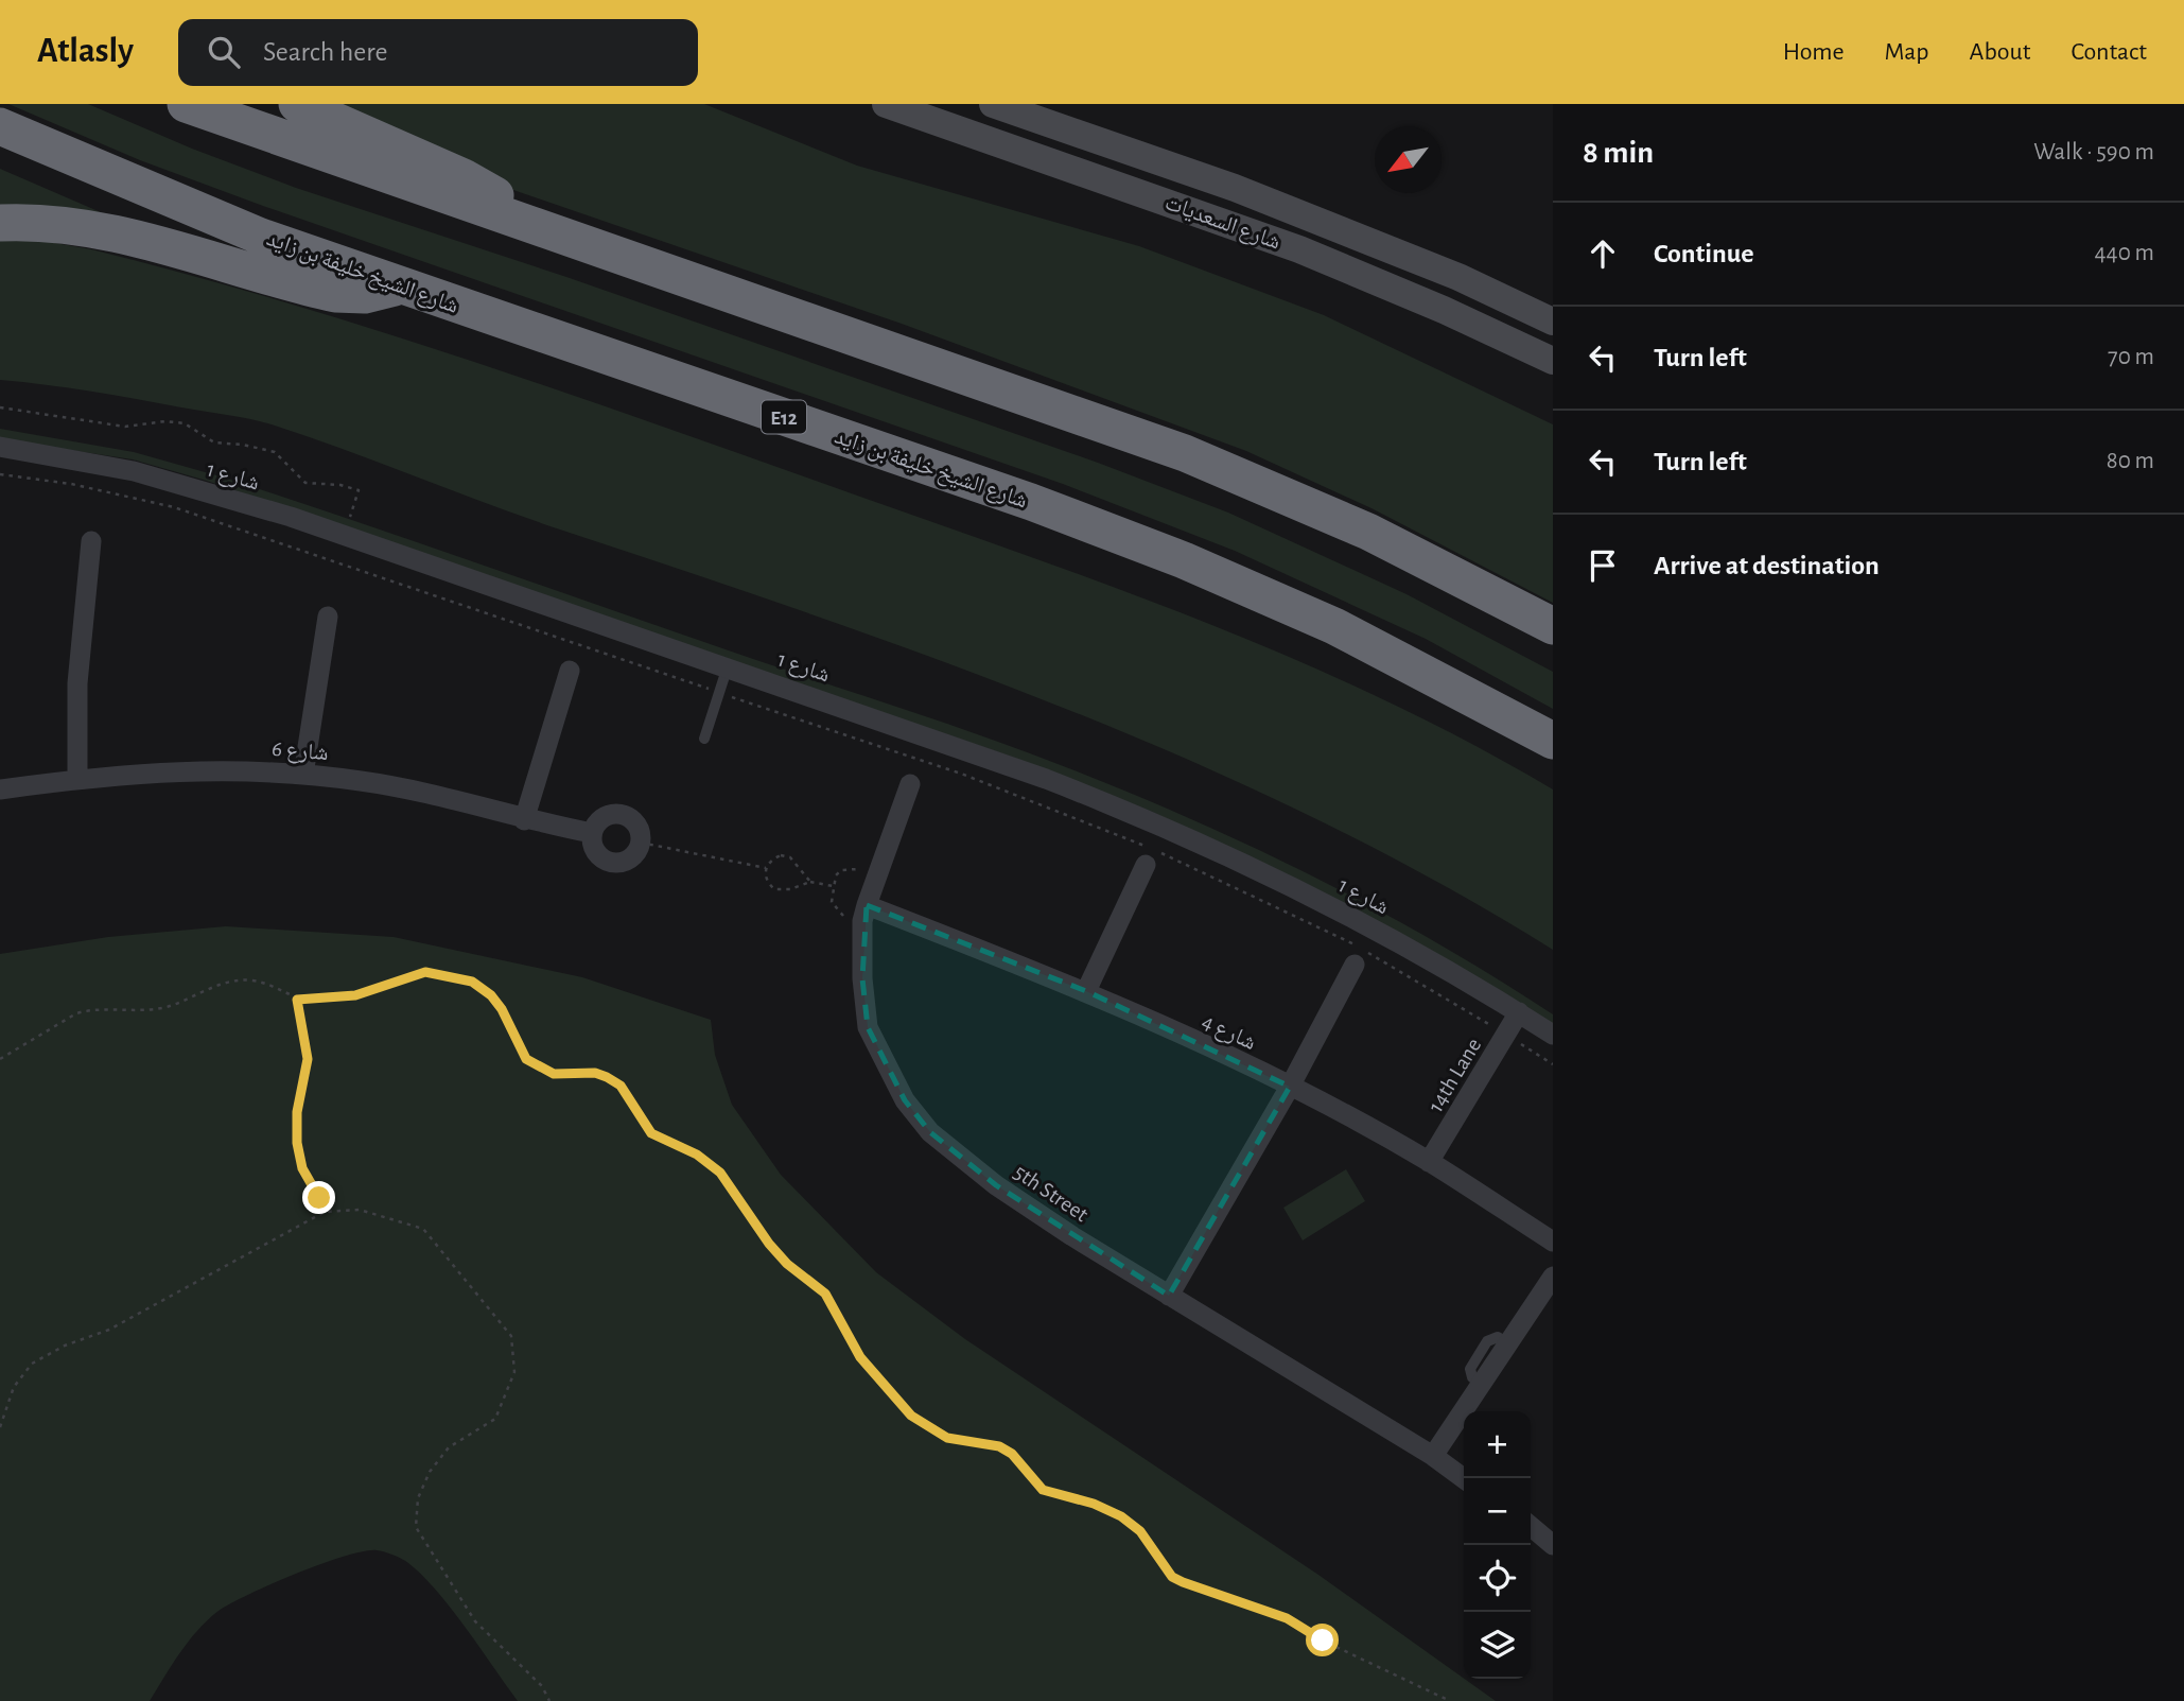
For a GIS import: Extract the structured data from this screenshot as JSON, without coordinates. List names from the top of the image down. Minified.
{"streets":{"highway":["شارع الشيخ خليفة بن زايد","E12"],"street":["شارع السعديات","شارع 1","شارع 6","شارع 4","14th Lane","5th Street"]},"crossings":[["شارع 1","14th Lane"],["شارع 4","14th Lane"],["شارع 4","5th Street"]],"north":"bottom left","page":{"header":"Atlasly","search":"Search here","nav":["Home","Map","About","Contact"],"heading":["8 min","Walk · 590 m"],"list":[["Continue","440 m"],["Turn left","70 m"],["Turn left","80 m"],"Arrive at destination"],"map_buttons":["+","−"]}}
